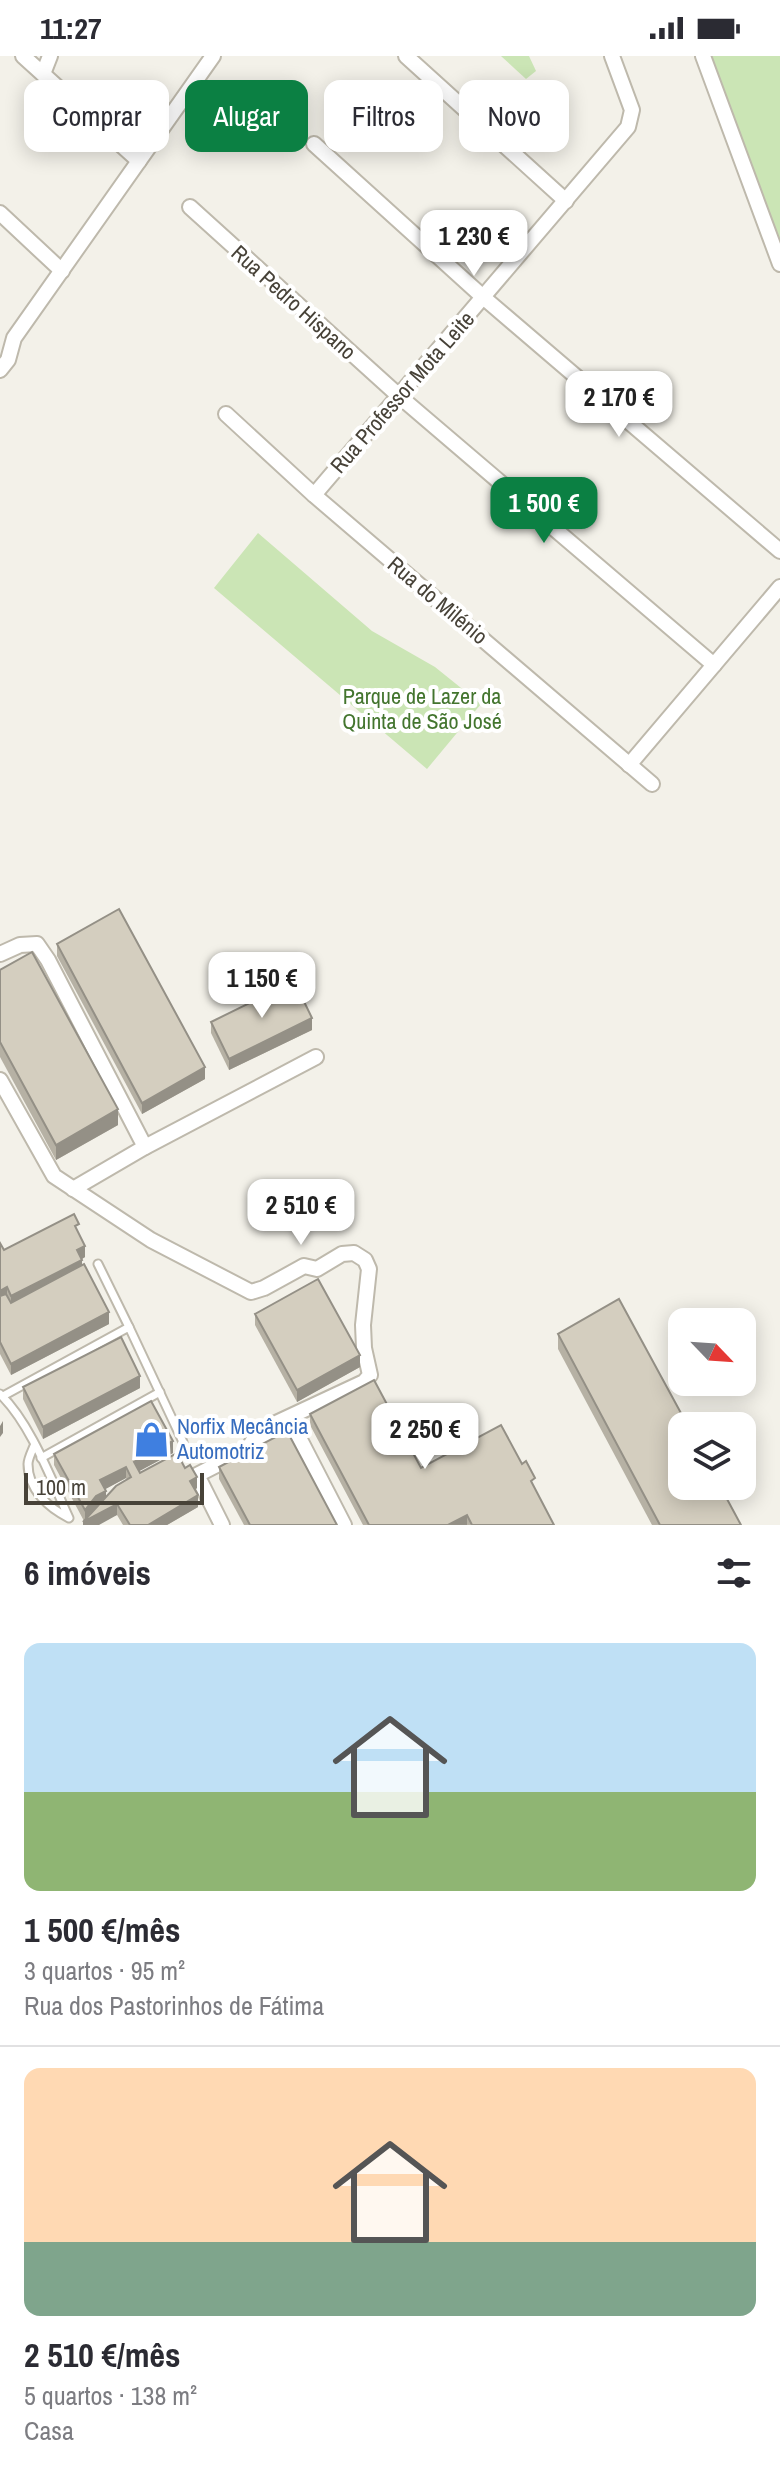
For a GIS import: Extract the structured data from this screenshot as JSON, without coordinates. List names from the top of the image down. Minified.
{"streets":{"street":["Rua Pedro Hispano","Rua Professor Mota Leite","Rua do Milénio"]},"crossings":[["Rua Pedro Hispano","Rua Professor Mota Leite"],["Rua Professor Mota Leite","Rua do Milénio"]],"parks":["Parque de Lazer da Quinta de São José"],"places":{"shop":["Norfix Mecância Automotriz"]},"scale_bar":"100 m","north":"bottom right","page":{"status":"11:27","chip":["Comprar","Alugar","Filtros","Novo"],"price":["1 230 €","2 170 €","1 500 €","1 150 €","2 510 €","2 250 €"],"scale":"100 m","heading":"6 imóveis","list":[{"name":"1 500 €/mês","note":"3 quartos · 95 m² · Rua dos Pastorinhos de Fátima"},{"name":"2 510 €/mês","note":"5 quartos · 138 m² · Casa"}]}}
